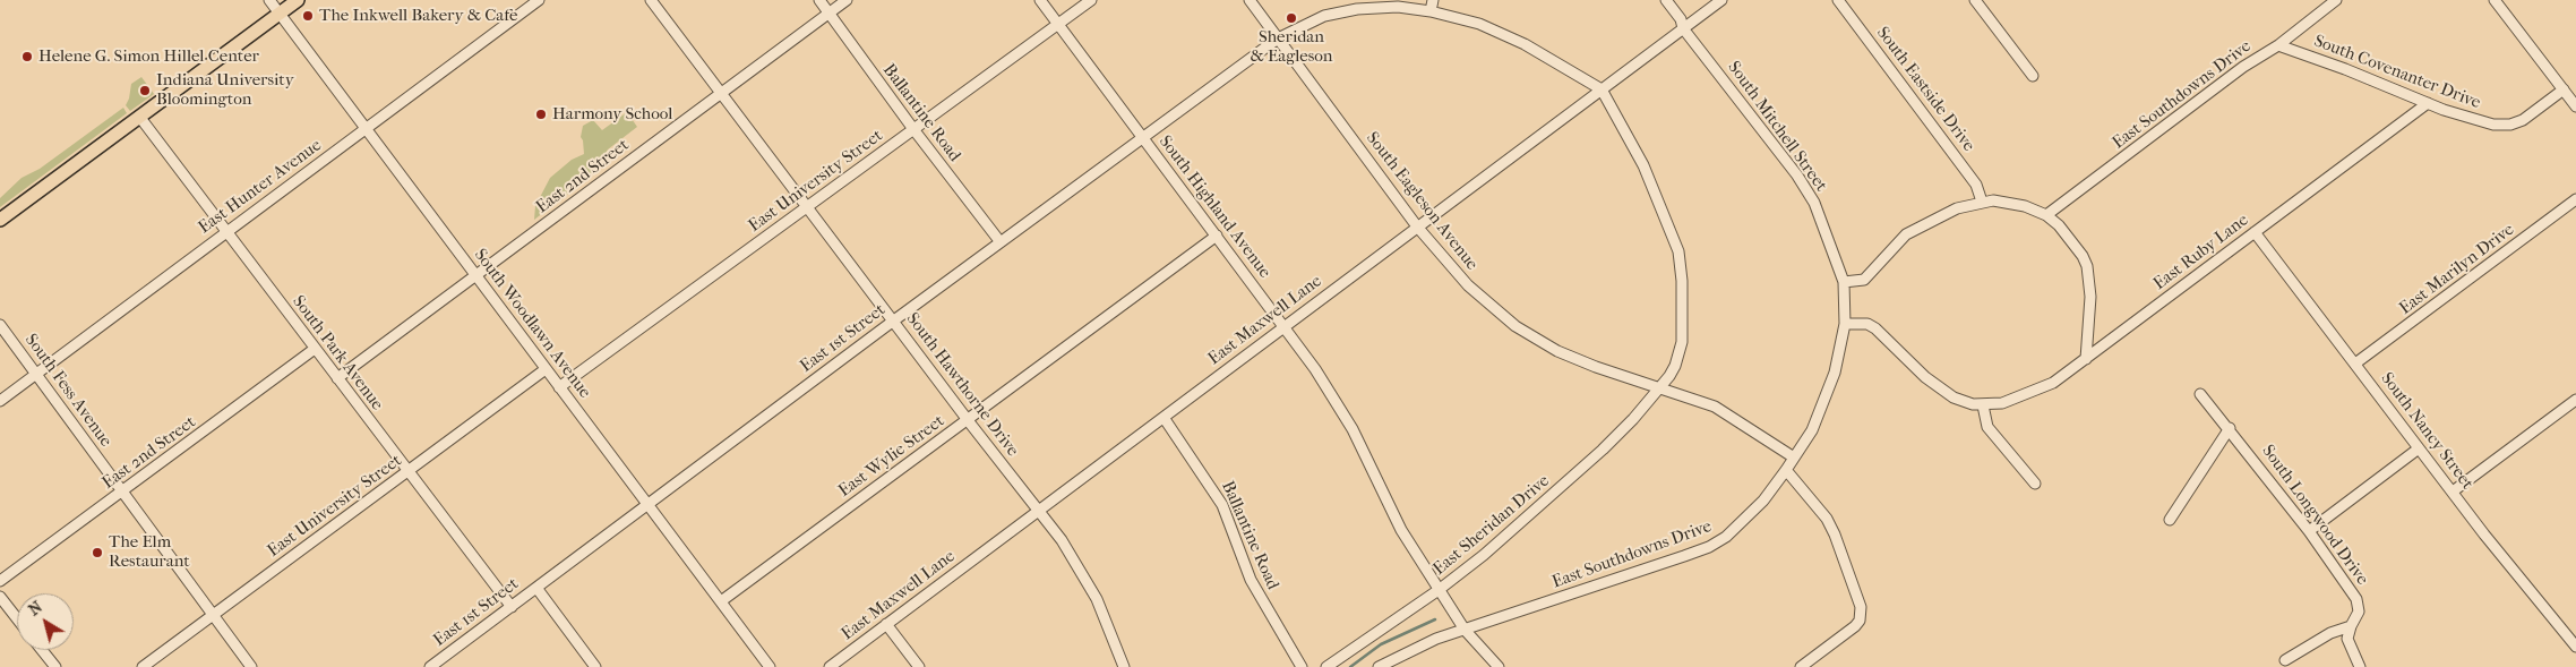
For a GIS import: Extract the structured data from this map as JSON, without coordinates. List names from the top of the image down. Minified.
{"streets":{"street":["South Covenanter Drive","South Eastside Drive","East Southdowns Drive","Ballantine Road","South Mitchell Street","East 2nd Street","East University Street","East Hunter Avenue","South Eagleson Avenue","South Highland Avenue","East Ruby Lane","East Marilyn Drive","East Maxwell Lane","South Woodlawn Avenue","East 1st Street","South Park Avenue","South Hawthorne Drive","South Fess Avenue","South Nancy Street","East Wylie Street","South Longwood Drive","East Sheridan Drive"]},"crossings":[["South Covenanter Drive","East Southdowns Drive"],["South Covenanter Drive","East Ruby Lane"],["East Southdowns Drive","South Mitchell Street"],["East Southdowns Drive","South Eagleson Avenue"],["East Southdowns Drive","South Highland Avenue"],["Ballantine Road","East 2nd Street"],["Ballantine Road","East University Street"],["Ballantine Road","East Maxwell Lane"],["Ballantine Road","East 1st Street"],["South Mitchell Street","East Maxwell Lane"],["East 2nd Street","South Woodlawn Avenue"],["East 2nd Street","South Park Avenue"],["East 2nd Street","South Hawthorne Drive"],["East 2nd Street","South Fess Avenue"],["East University Street","South Highland Avenue"],["East University Street","South Woodlawn Avenue"],["East University Street","South Park Avenue"],["East University Street","South Hawthorne Drive"],["East University Street","South Fess Avenue"],["East Hunter Avenue","South Woodlawn Avenue"],["East Hunter Avenue","South Park Avenue"],["East Hunter Avenue","South Fess Avenue"],["South Eagleson Avenue","East Maxwell Lane"],["South Eagleson Avenue","East 1st Street"],["South Eagleson Avenue","East Sheridan Drive"],["South Highland Avenue","East Maxwell Lane"],["South Highland Avenue","East 1st Street"],["South Highland Avenue","East Wylie Street"],["South Highland Avenue","East Sheridan Drive"],["East Ruby Lane","South Nancy Street"],["East Marilyn Drive","South Nancy Street"],["East Maxwell Lane","East 1st Street"],["East Maxwell Lane","South Hawthorne Drive"],["East Maxwell Lane","East Sheridan Drive"],["South Woodlawn Avenue","East 1st Street"],["South Woodlawn Avenue","East Wylie Street"],["East 1st Street","South Park Avenue"],["East 1st Street","South Hawthorne Drive"],["East 1st Street","East Sheridan Drive"],["South Hawthorne Drive","East Wylie Street"]],"places":["The Inkwell Bakery & Cafe","Sheridan & Eagleson","Helene G. Simon Hillel Center","Indiana University Bloomington","Harmony School","The Elm Restaurant"],"north":"top left"}
